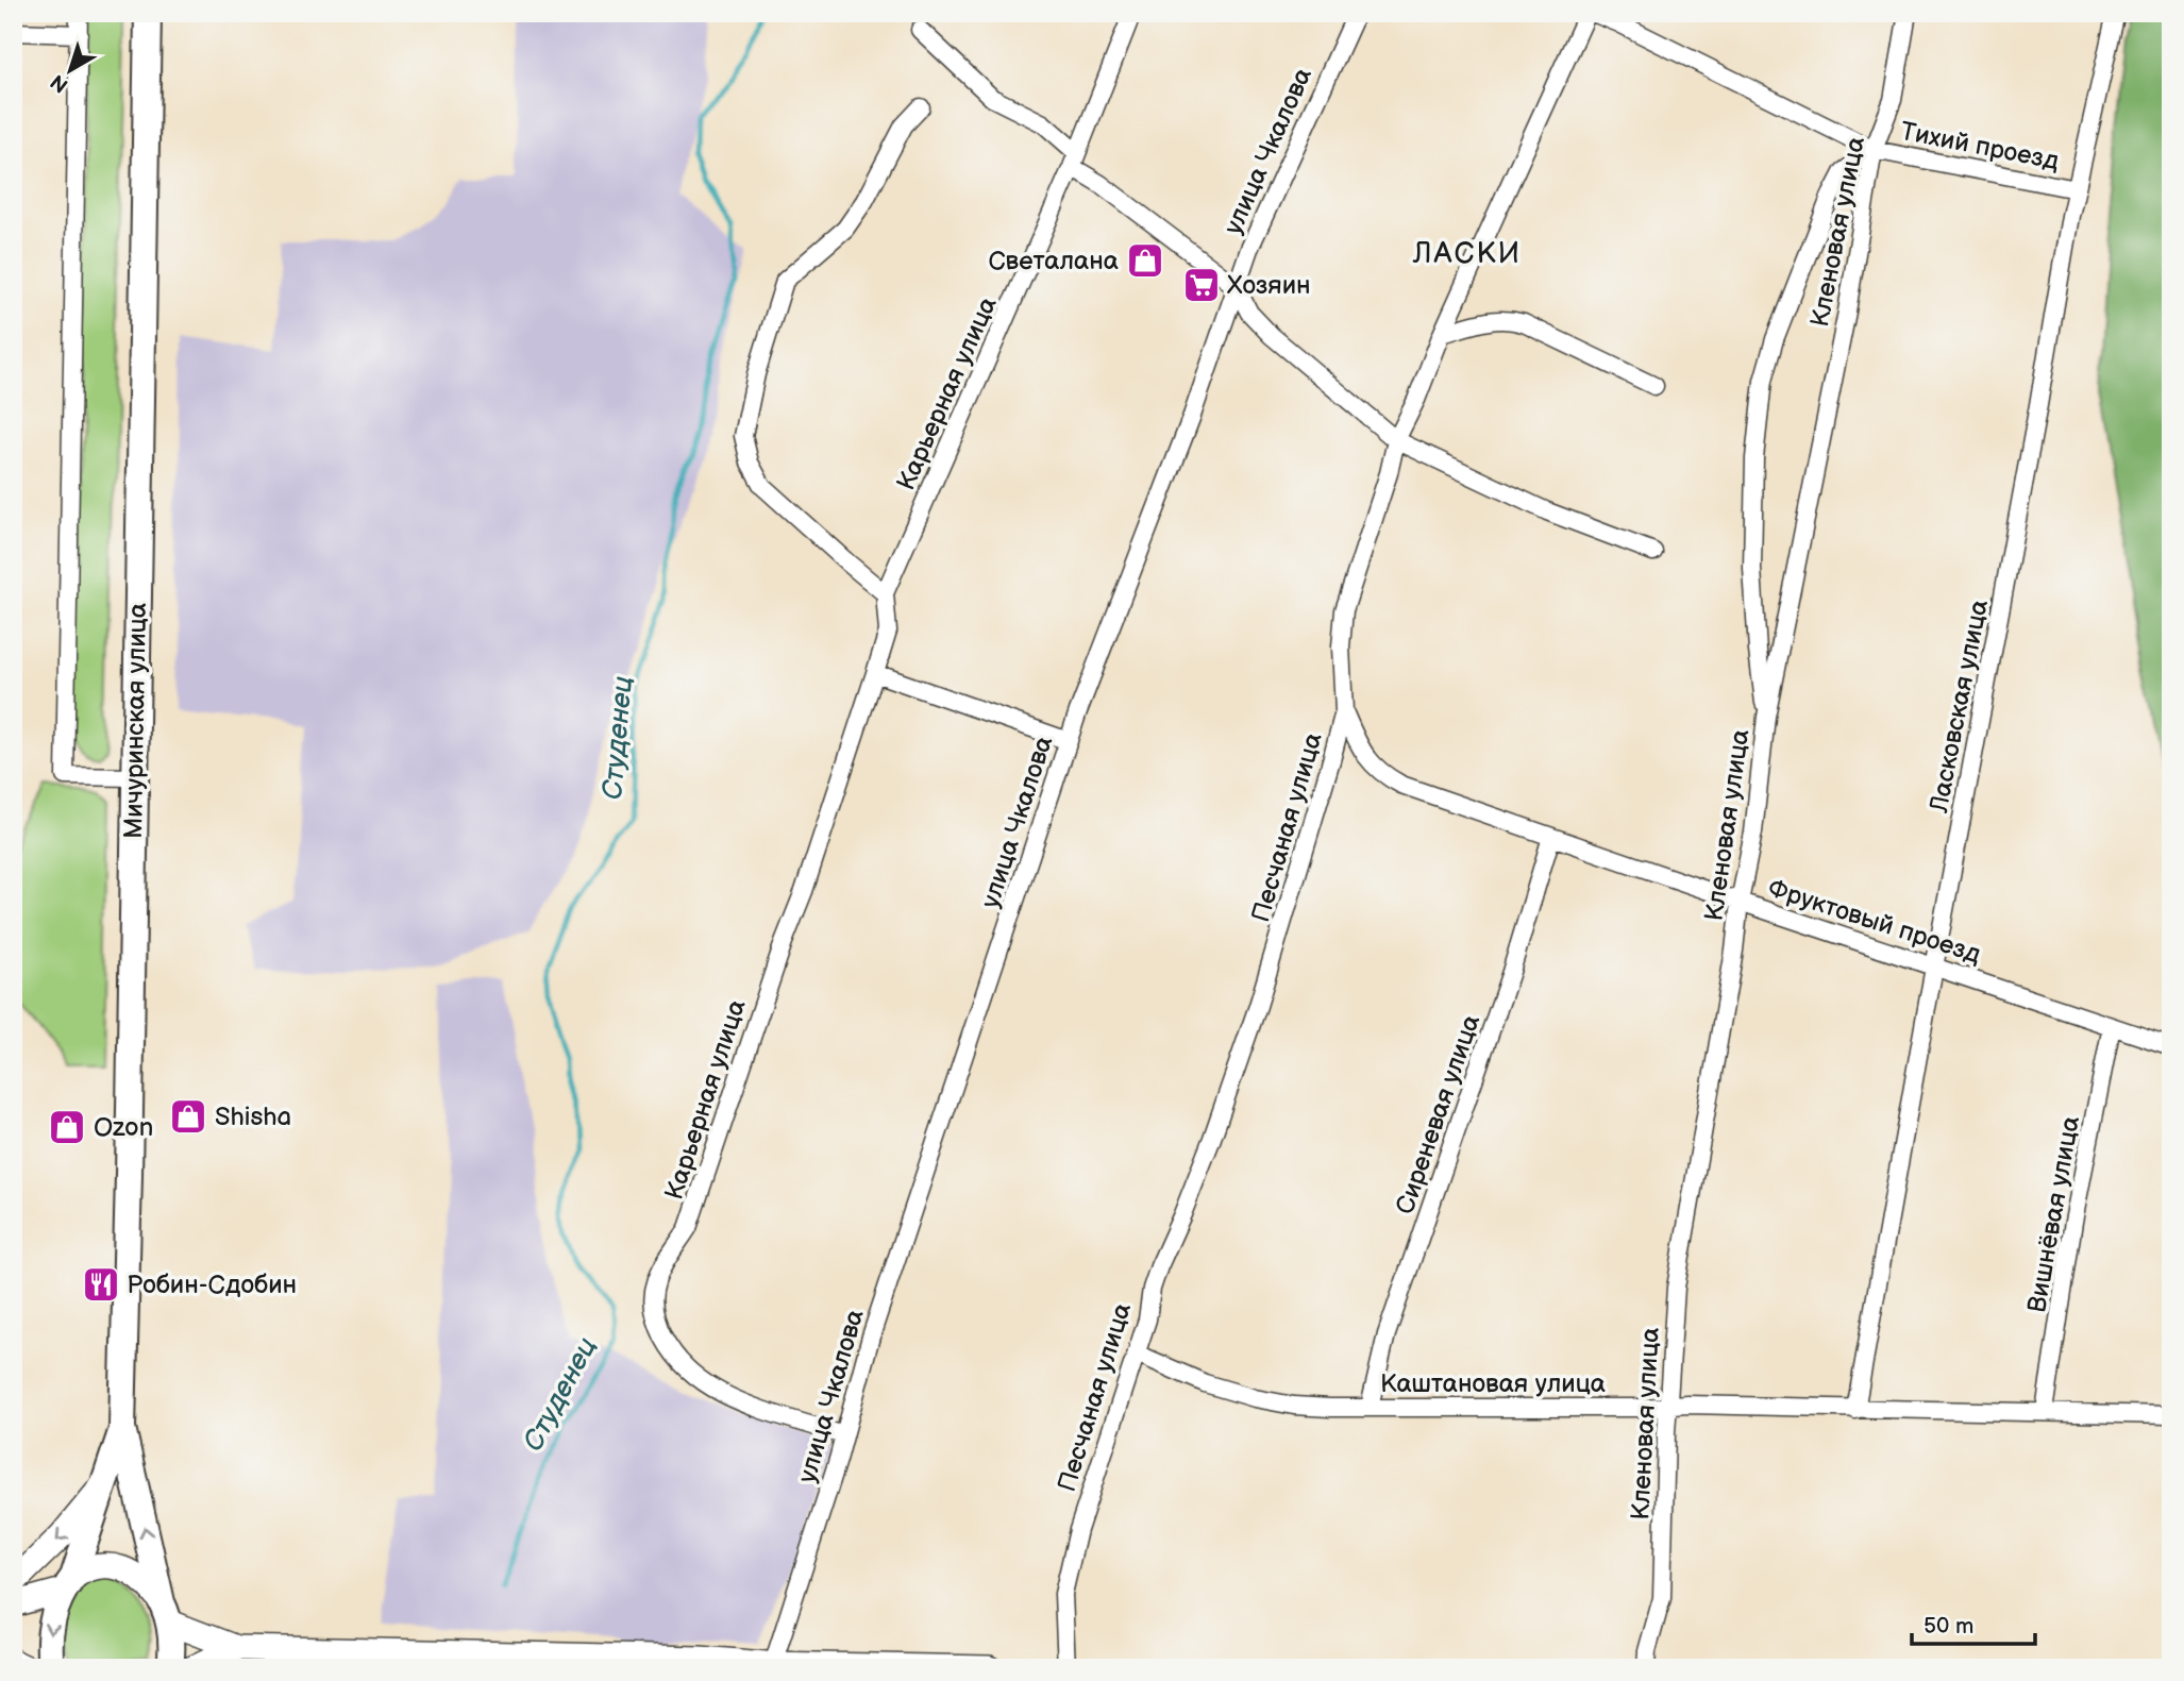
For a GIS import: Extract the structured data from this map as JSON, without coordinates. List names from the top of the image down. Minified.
{"streets":{"main road":["Мичуринская улица"],"street":["Тихий проезд","улица Чкалова","Кленовая улица","Карьерная улица","Ласковская улица","Песчаная улица","Фруктовый проезд","Сиреневая улица","Вишнёвая улица","Каштановая улица"]},"crossings":[["Тихий проезд","Кленовая улица"],["Тихий проезд","Ласковская улица"],["Тихий проезд","Песчаная улица"],["улица Чкалова","Карьерная улица"],["Кленовая улица","Фруктовый проезд"],["Кленовая улица","Каштановая улица"],["Ласковская улица","Фруктовый проезд"],["Ласковская улица","Каштановая улица"],["Песчаная улица","Фруктовый проезд"],["Песчаная улица","Каштановая улица"],["Фруктовый проезд","Сиреневая улица"],["Фруктовый проезд","Вишнёвая улица"],["Сиреневая улица","Каштановая улица"],["Вишнёвая улица","Каштановая улица"]],"districts":["ЛАСКИ"],"water":["Студенец"],"places":{"shop":["Светалана","Shisha","Ozon"],"supermarket":["Хозяин"],"restaurant":["Робин-Сдобин"]},"scale_bar":"50 m","north":"bottom left"}
